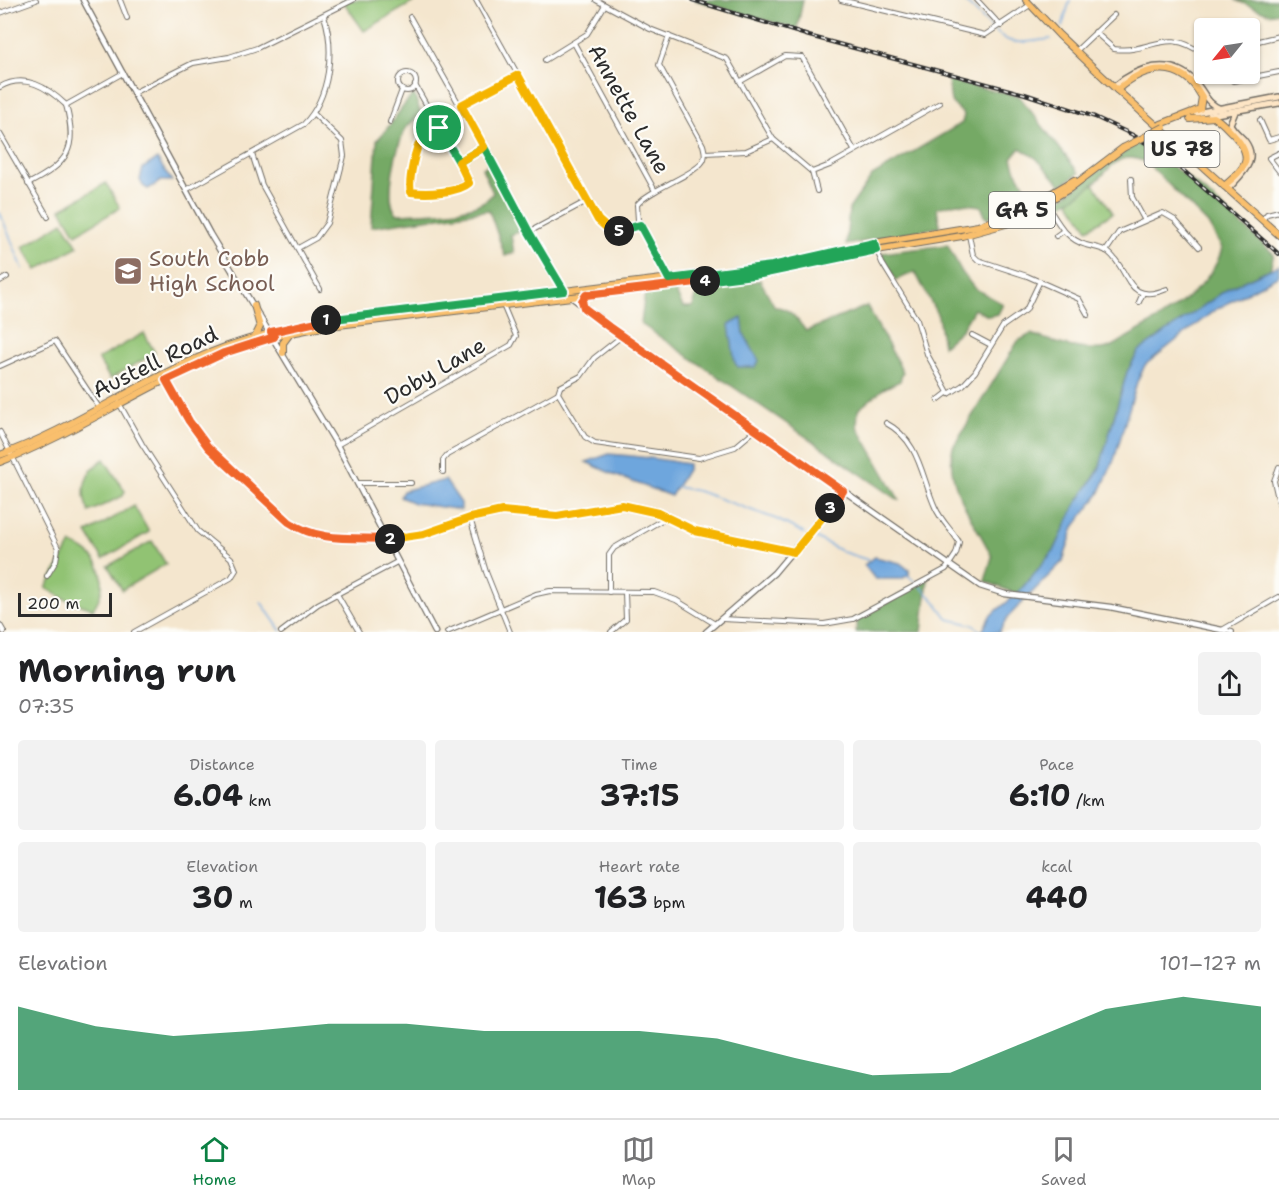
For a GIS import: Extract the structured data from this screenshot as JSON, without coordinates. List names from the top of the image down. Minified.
{"streets":{"main road":["US 78","GA 5","Austell Road"],"street":["Annette Lane","Doby Lane"]},"crossings":[["GA 5","Austell Road"],["Austell Road","Doby Lane"]],"places":{"school or university":["South Cobb High School"]},"scale_bar":"200 m","north":"bottom left","page":{"pins":["5","4","1","3","2"],"scale":"200 m","heading":["Morning run","07:35"],"stats":[["Distance","6.04 km"],["Time","37:15"],["Pace","6:10 /km"],["Elevation","30 m"],["Heart rate","163 bpm"],["kcal","440"]],"chart":["Elevation","101–127 m"],"tabs":["Home","Map","Saved"]}}
